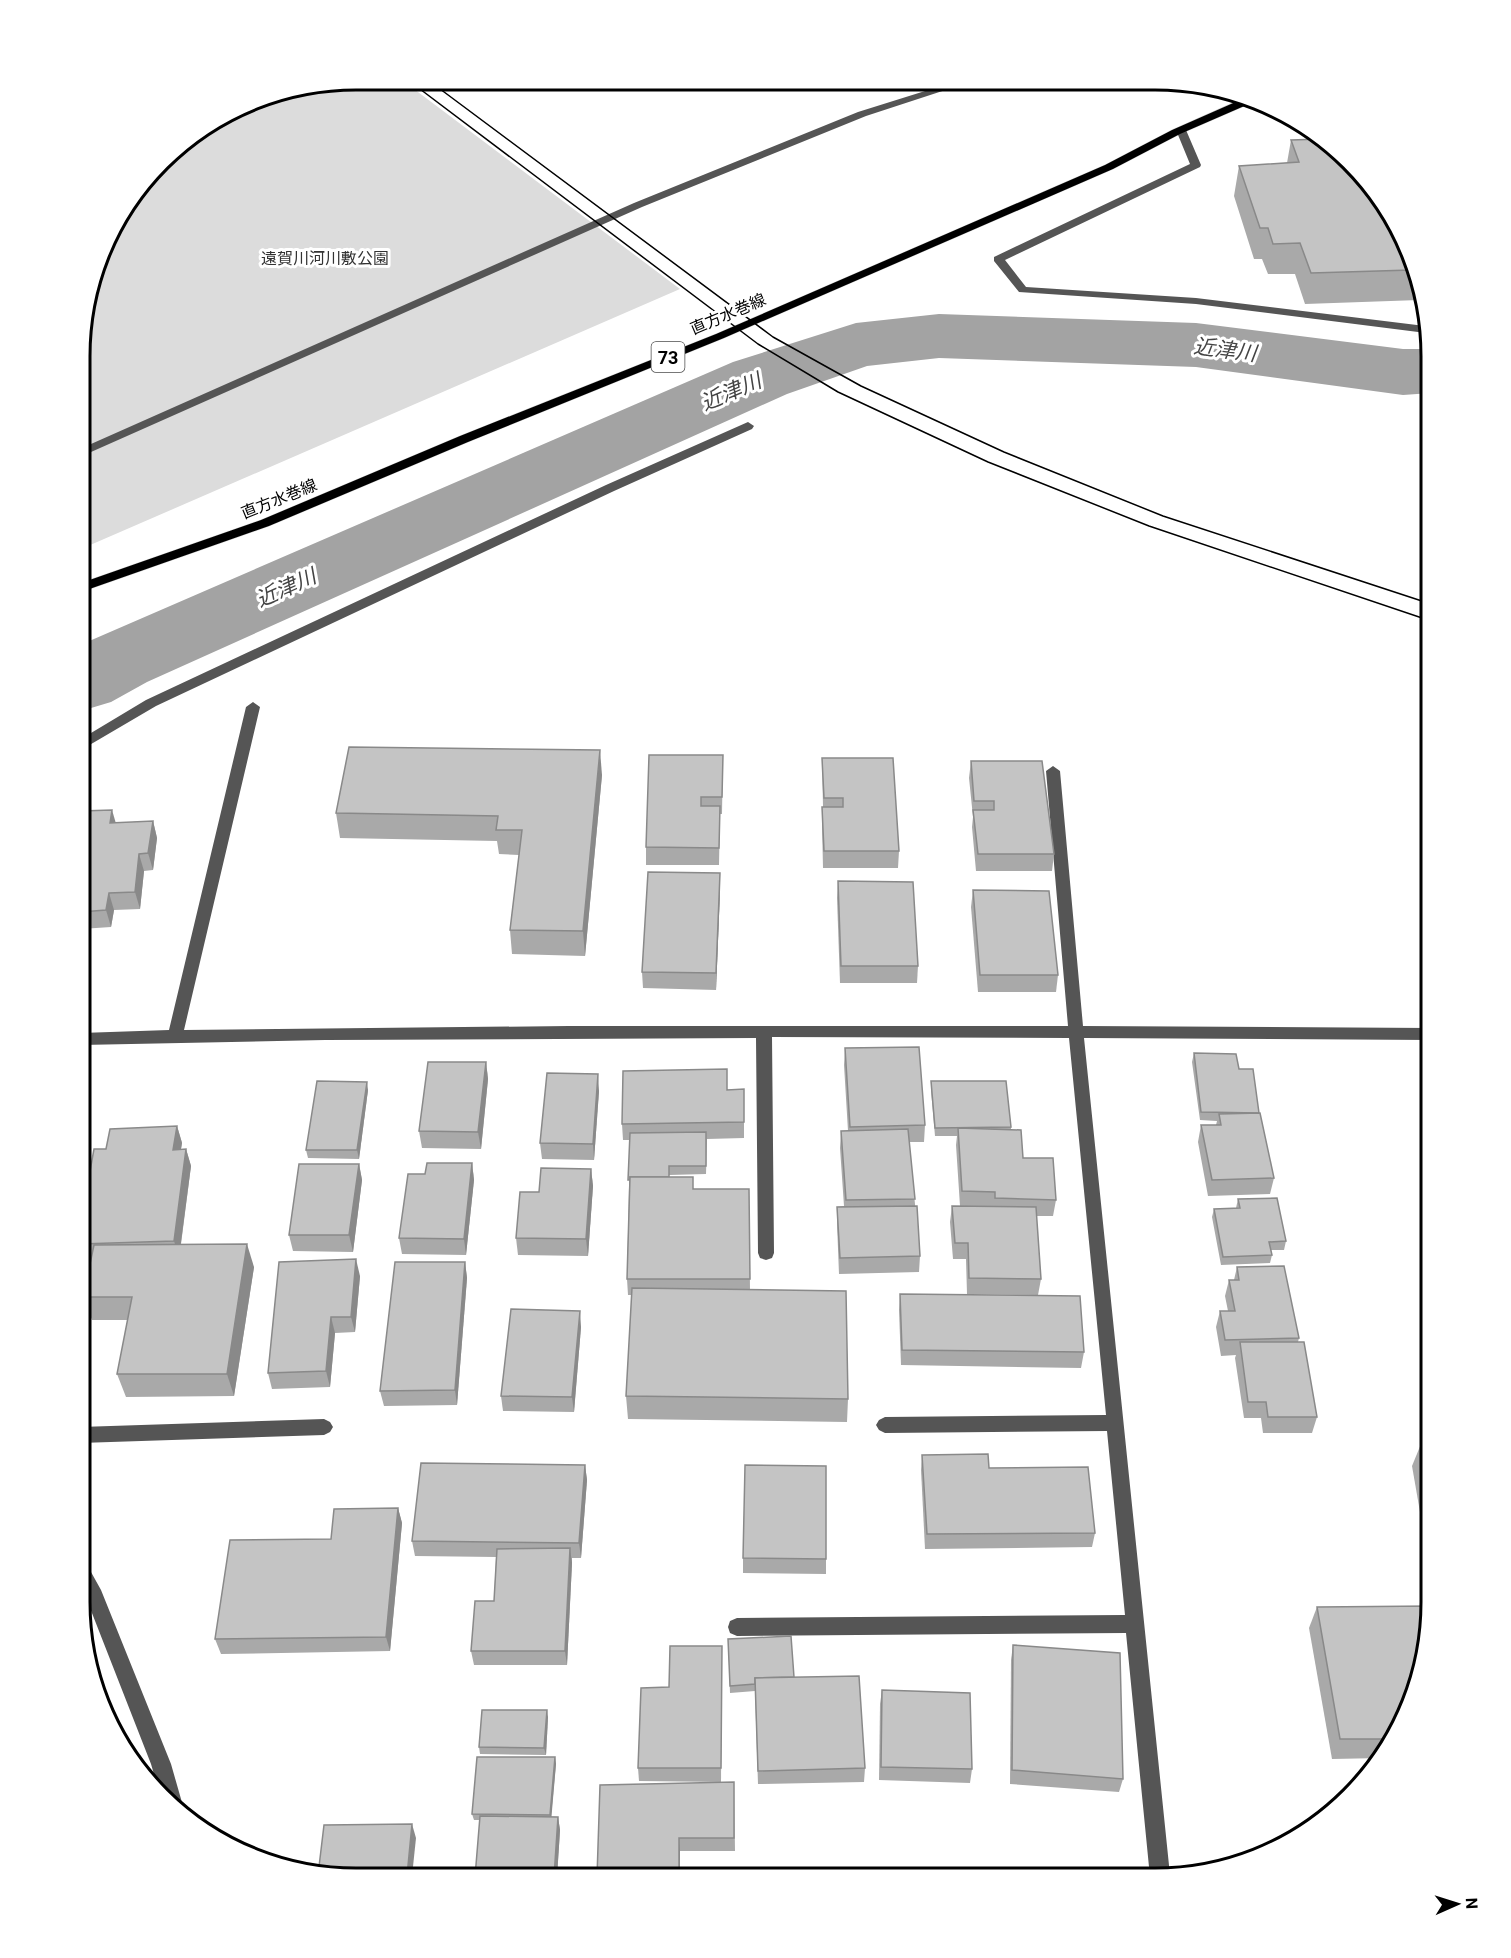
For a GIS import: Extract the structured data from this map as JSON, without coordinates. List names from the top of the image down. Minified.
{"streets":{"main road":["直方水巻線","73"]},"water":["近津川"],"parks":["遠賀川河川敷公園"],"north":"right"}
